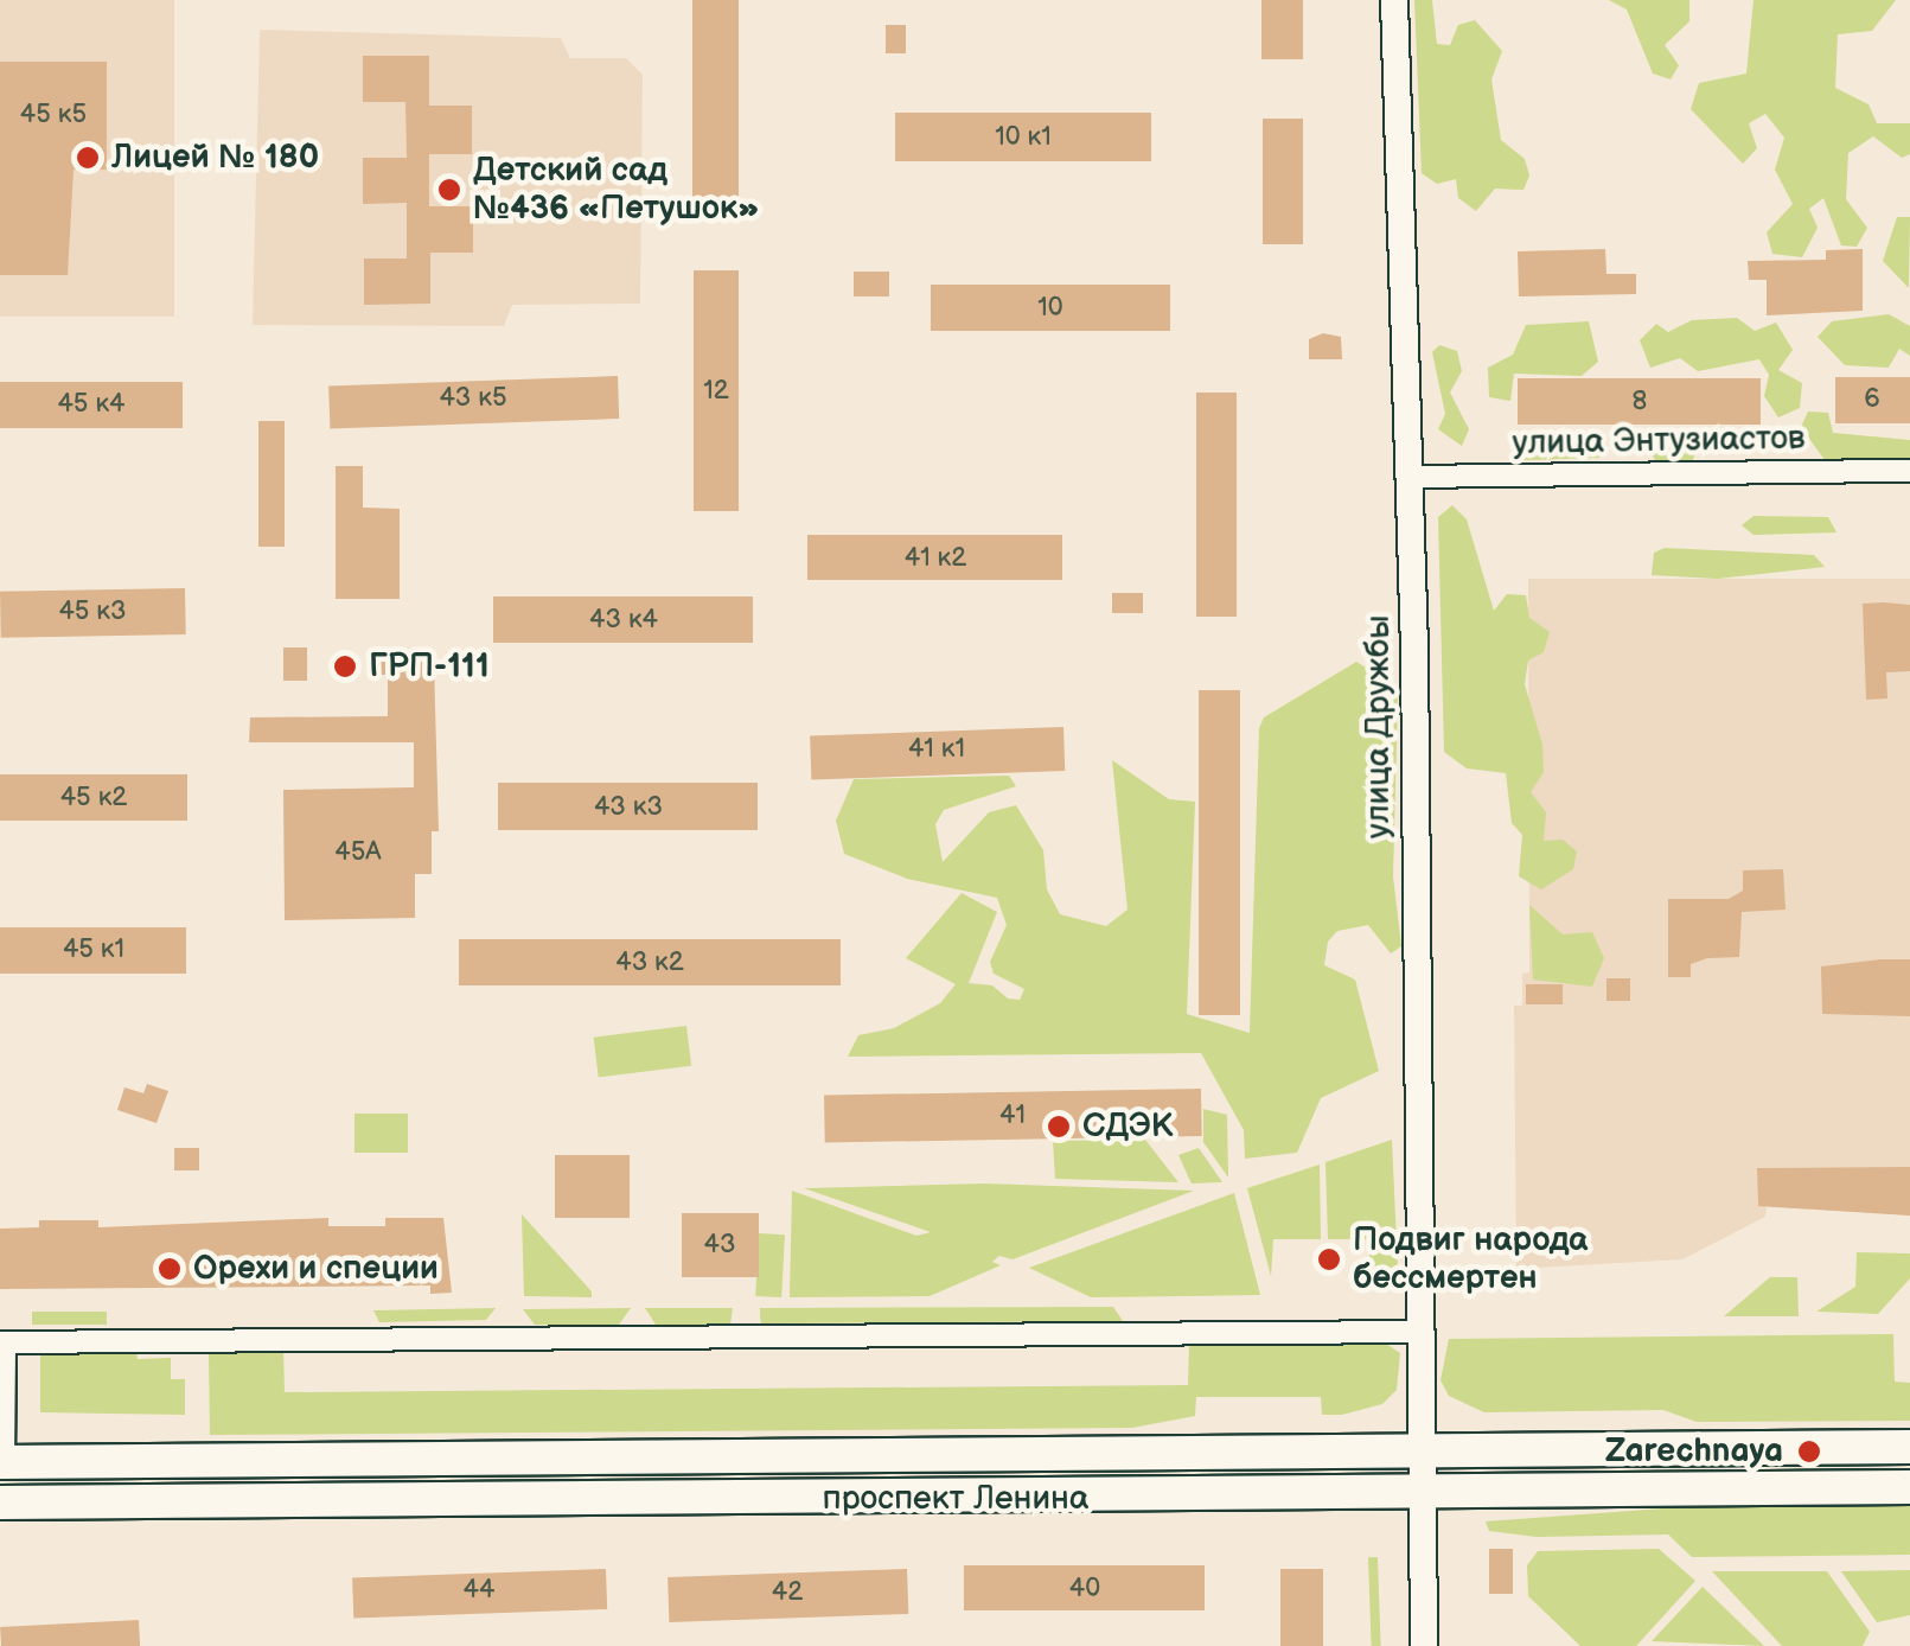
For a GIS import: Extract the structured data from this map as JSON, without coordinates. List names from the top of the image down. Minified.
{"streets":{"main road":["проспект Ленина"],"street":["улица Энтузиастов","улица Дружбы"]},"crossings":[["улица Энтузиастов","улица Дружбы"],["улица Дружбы","проспект Ленина"]],"places":["Лицей № 180","Детский сад №436 «Петушок»","ГРП-111","СДЭК","Подвиг народа бессмертен","Орехи и специи","Zarechnaya"],"house_numbers":["45 к5","10 к1","10","12","43 к5","6","8","45 к4","41 к2","45 к3","43 к4","41 к1","45 к2","43 к3","45А","45 к1","43 к2","41","43","40","44","42"]}
